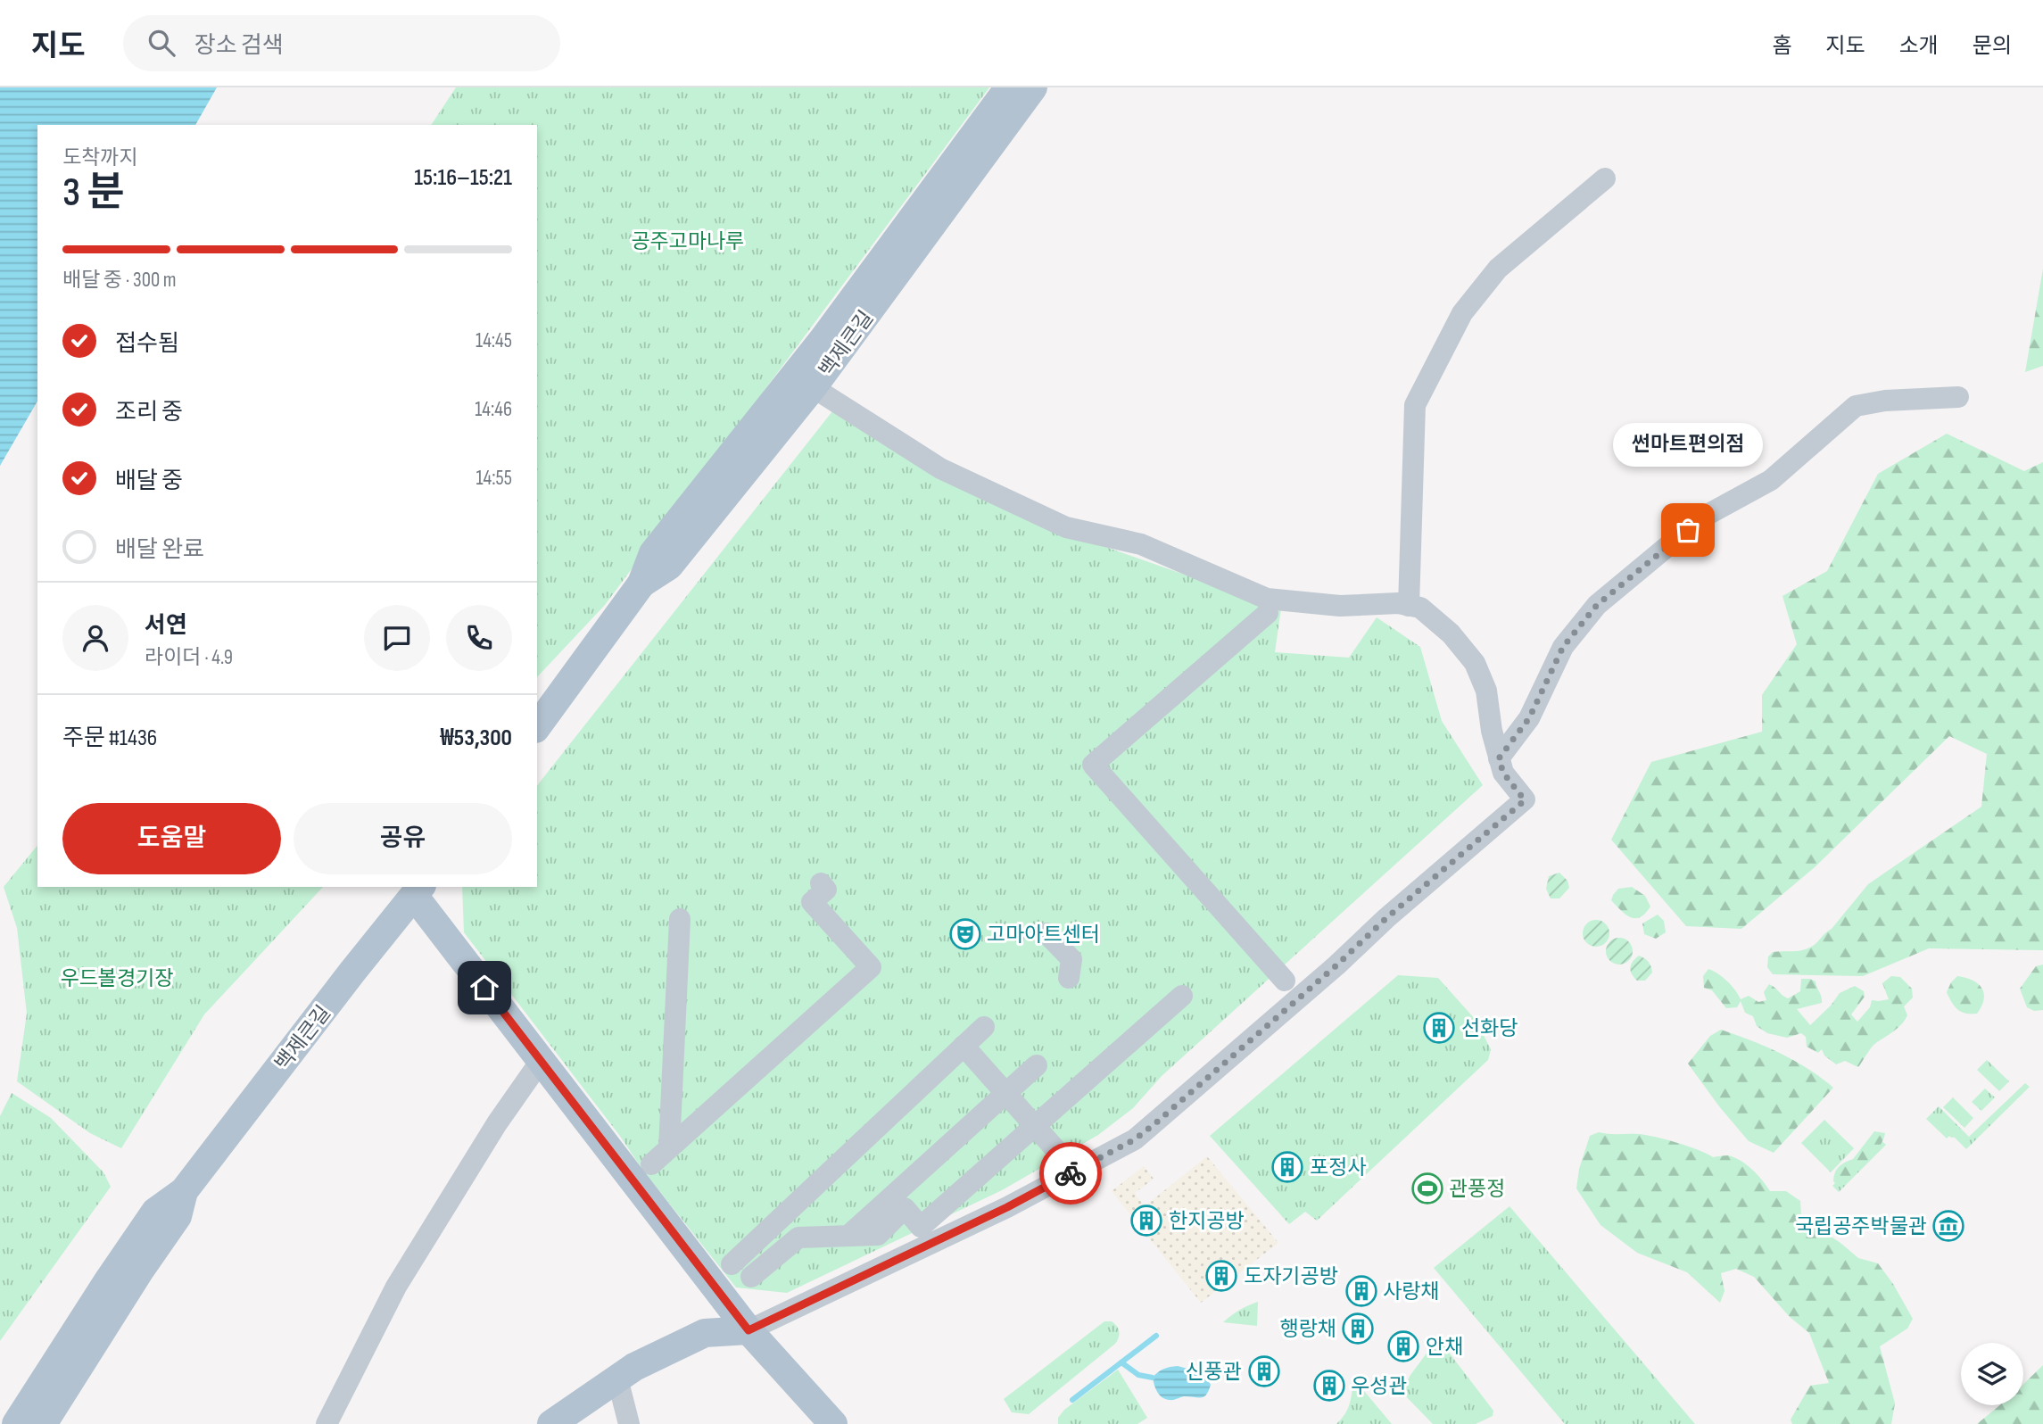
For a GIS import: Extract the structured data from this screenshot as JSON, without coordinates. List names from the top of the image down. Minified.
{"streets":{"main road":["백제큰길"]},"parks":["공주고마나루","우드볼경기장"],"places":{"other":["썬마트편의점"],"theatre":["고마아트센터"],"building":["선화당","포정사","한지공방","도자기공방","사랑채","행랑채","안채","신풍관","우성관"],"sports":["관풍정"],"museum":["국립공주박물관"]},"page":{"header":"지도","search":"장소 검색","nav":["홈","지도","소개","문의"],"heading":["3 분","도착까지","15:16–15:21"],"panel":["서연","라이더 · 4.9","주문 #1436","₩53,300"],"bar":"배달 중 · 300 m","list":[["접수됨","14:45"],["조리 중","14:46"],["배달 중","14:55"],"배달 완료"],"bubble":"썬마트편의점","buttons":["도움말","공유"]}}
